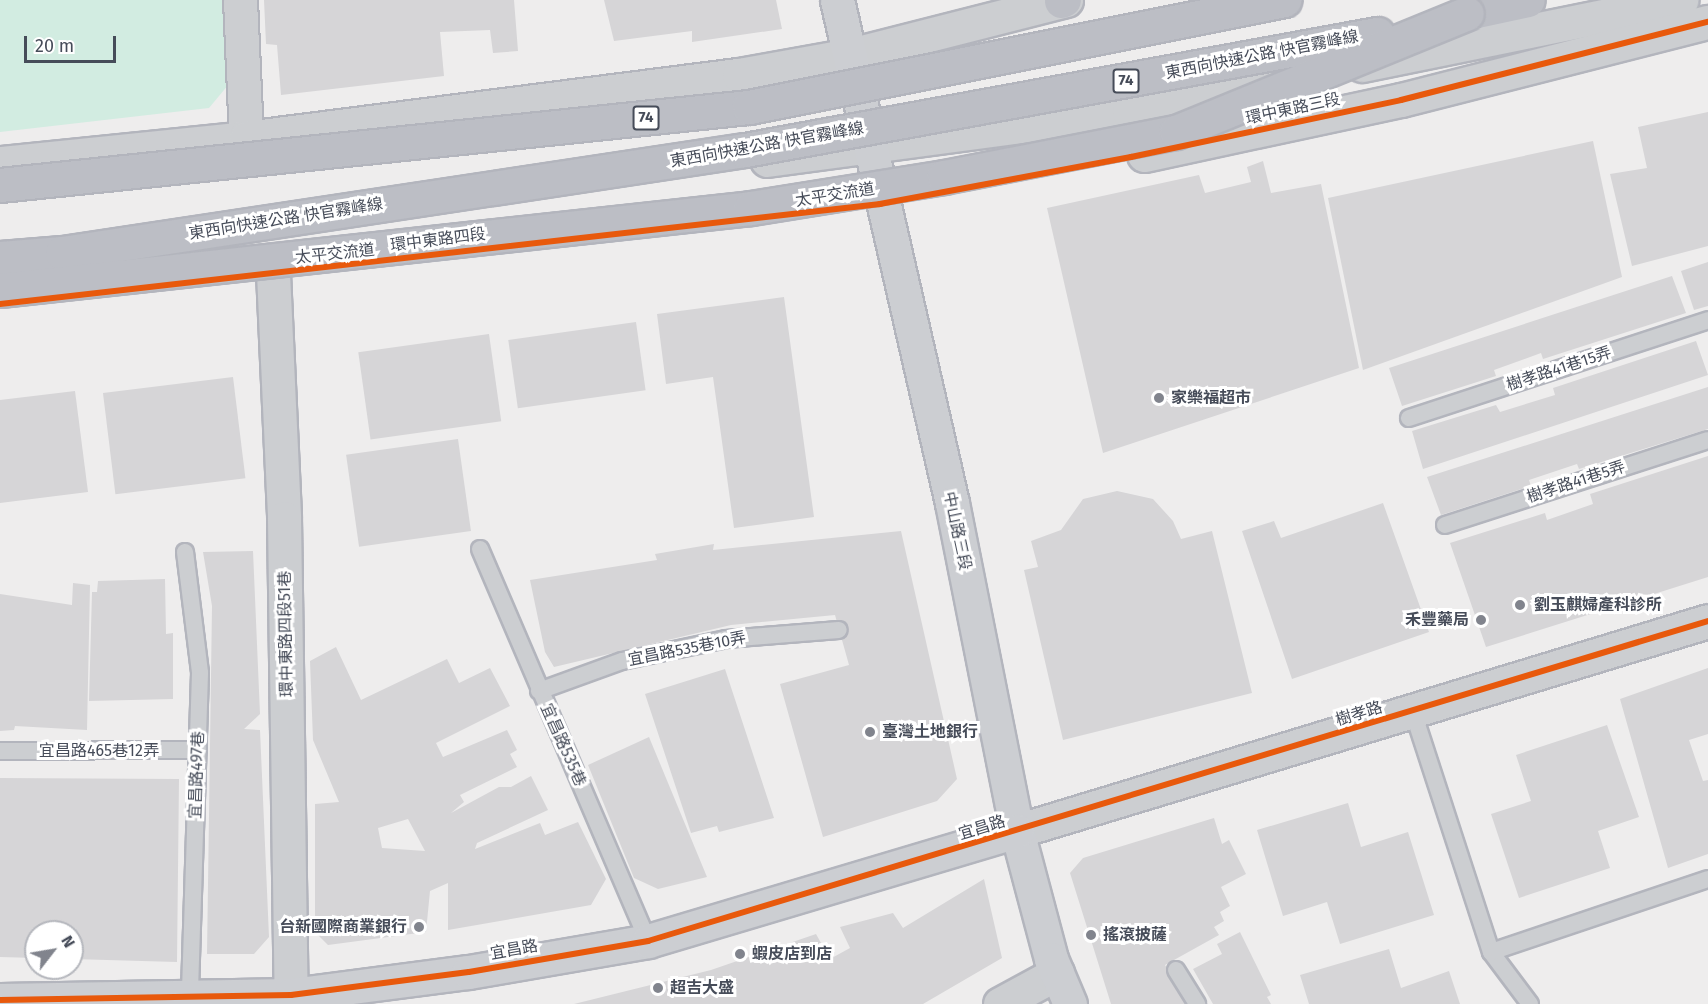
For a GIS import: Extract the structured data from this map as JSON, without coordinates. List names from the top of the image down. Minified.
{"streets":{"highway":["東西向快速公路 快官霧峰線","74","太平交流道"],"street":["環中東路三段","環中東路四段","中山路三段","環中東路四段51巷","樹孝路","宜昌路"],"lane":["樹孝路41巷15弄","樹孝路41巷5弄","宜昌路535巷10弄","宜昌路535巷","宜昌路465巷12弄","宜昌路497巷"]},"crossings":[["東西向快速公路 快官霧峰線","太平交流道"],["環中東路三段","環中東路四段"],["環中東路三段","中山路三段"],["環中東路四段","中山路三段"],["環中東路四段","環中東路四段51巷"],["中山路三段","樹孝路"],["中山路三段","宜昌路"],["環中東路四段51巷","宜昌路"],["宜昌路535巷10弄","宜昌路535巷"],["樹孝路","宜昌路"],["宜昌路535巷","宜昌路"],["宜昌路465巷12弄","宜昌路497巷"],["宜昌路497巷","宜昌路"]],"places":["家樂福超市","劉玉麒婦產科診所","禾豐藥局","臺灣土地銀行","台新國際商業銀行","搖滾披薩","蝦皮店到店","超吉大盛"],"scale_bar":"20 m","north":"top right"}
